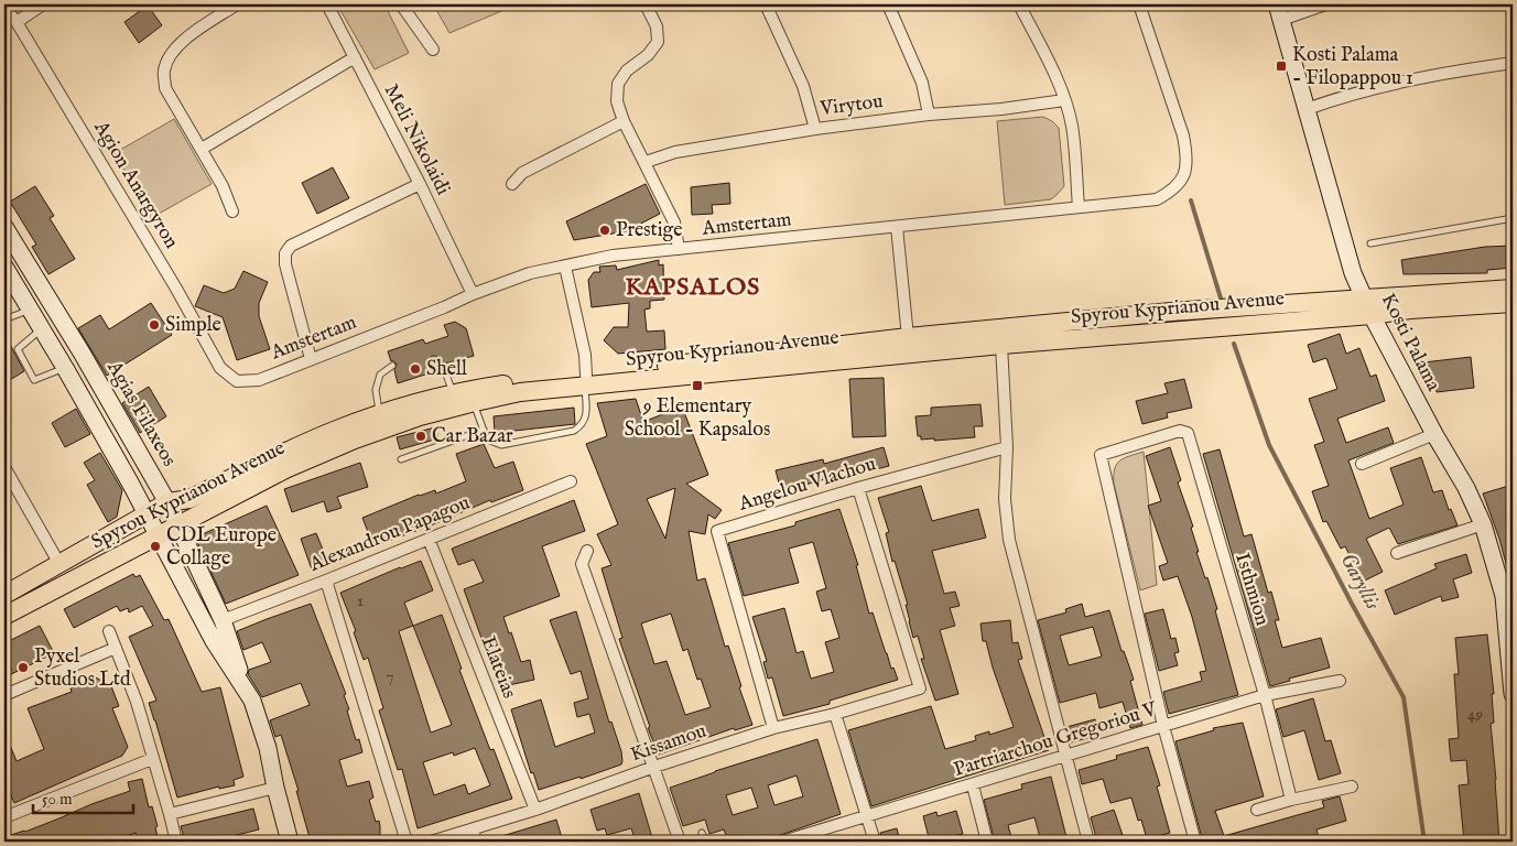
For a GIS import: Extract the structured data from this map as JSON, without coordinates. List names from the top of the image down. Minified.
{"streets":{"main road":["Spyrou Kyprianou Avenue","Kosti Palama","Agias Filaxeos"],"street":["Virytou","Meli Nikolaidi","Agion Anargyron","Amstertam","Angelou Vlachou","Alexandrou Papagou","Isthmion","Elateias","Partriarchou Gregoriou V","Kissamou"]},"crossings":[["Meli Nikolaidi","Amstertam"],["Agion Anargyron","Amstertam"],["Spyrou Kyprianou Avenue","Kosti Palama"],["Spyrou Kyprianou Avenue","Agias Filaxeos"],["Agias Filaxeos","Alexandrou Papagou"],["Angelou Vlachou","Kissamou"],["Alexandrou Papagou","Elateias"],["Isthmion","Partriarchou Gregoriou V"],["Elateias","Kissamou"]],"districts":["KAPSALOS"],"water":["Garyllis"],"places":{"transit":["Kosti Palama - Filopappou 1","9 Elementary School - Kapsalos"],"other":["Prestige","Simple","Shell","Car Bazar","CDL Europe Collage","Pyxel Studios Ltd"]},"house_numbers":["1","7","49"],"scale_bar":"50 m"}
